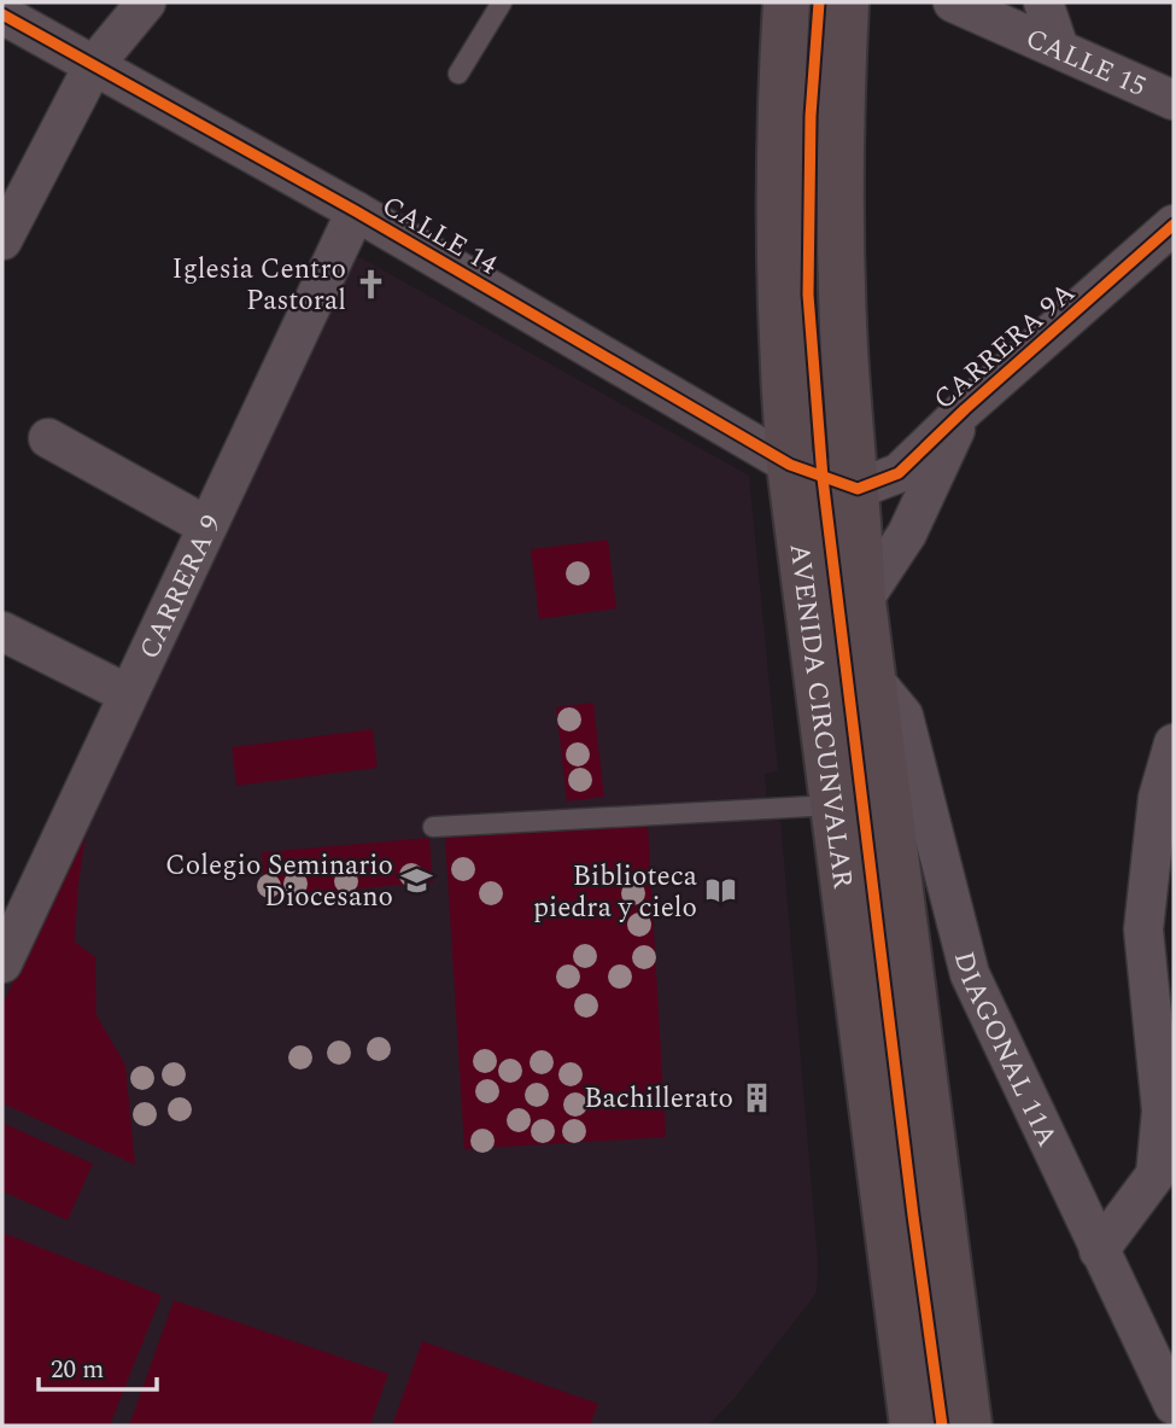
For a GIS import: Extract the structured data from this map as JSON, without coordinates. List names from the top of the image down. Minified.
{"streets":{"main road":["AVENIDA CIRCUNVALAR"],"street":["CALLE 15","CALLE 14","CARRERA 9A","CARRERA 9","DIAGONAL 11A"]},"crossings":[["CALLE 14","CARRERA 9A"],["CALLE 14","CARRERA 9"],["CALLE 14","AVENIDA CIRCUNVALAR"],["CARRERA 9A","AVENIDA CIRCUNVALAR"],["AVENIDA CIRCUNVALAR","DIAGONAL 11A"]],"places":{"church":["Iglesia Centro Pastoral"],"school or university":["Colegio Seminario Diocesano"],"library":["Biblioteca piedra y cielo"],"building":["Bachillerato"]},"scale_bar":"20 m"}
